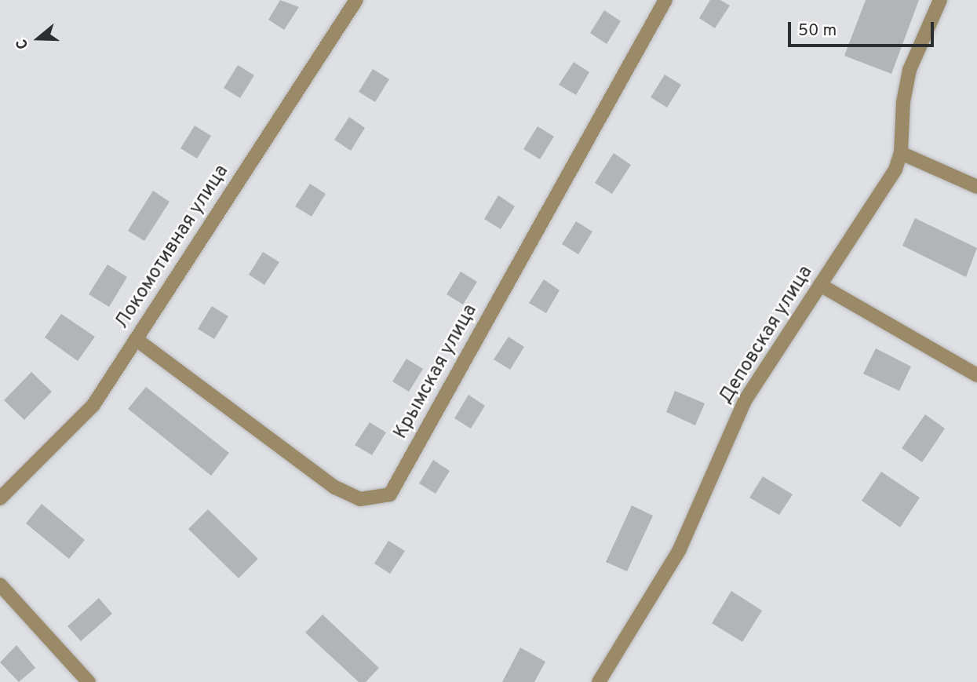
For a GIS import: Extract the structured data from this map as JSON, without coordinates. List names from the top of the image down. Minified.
{"streets":{"street":["Локомотивная улица","Деповская улица","Крымская улица"]},"crossings":[["Локомотивная улица","Крымская улица"]],"scale_bar":"50 m","north":"left"}
